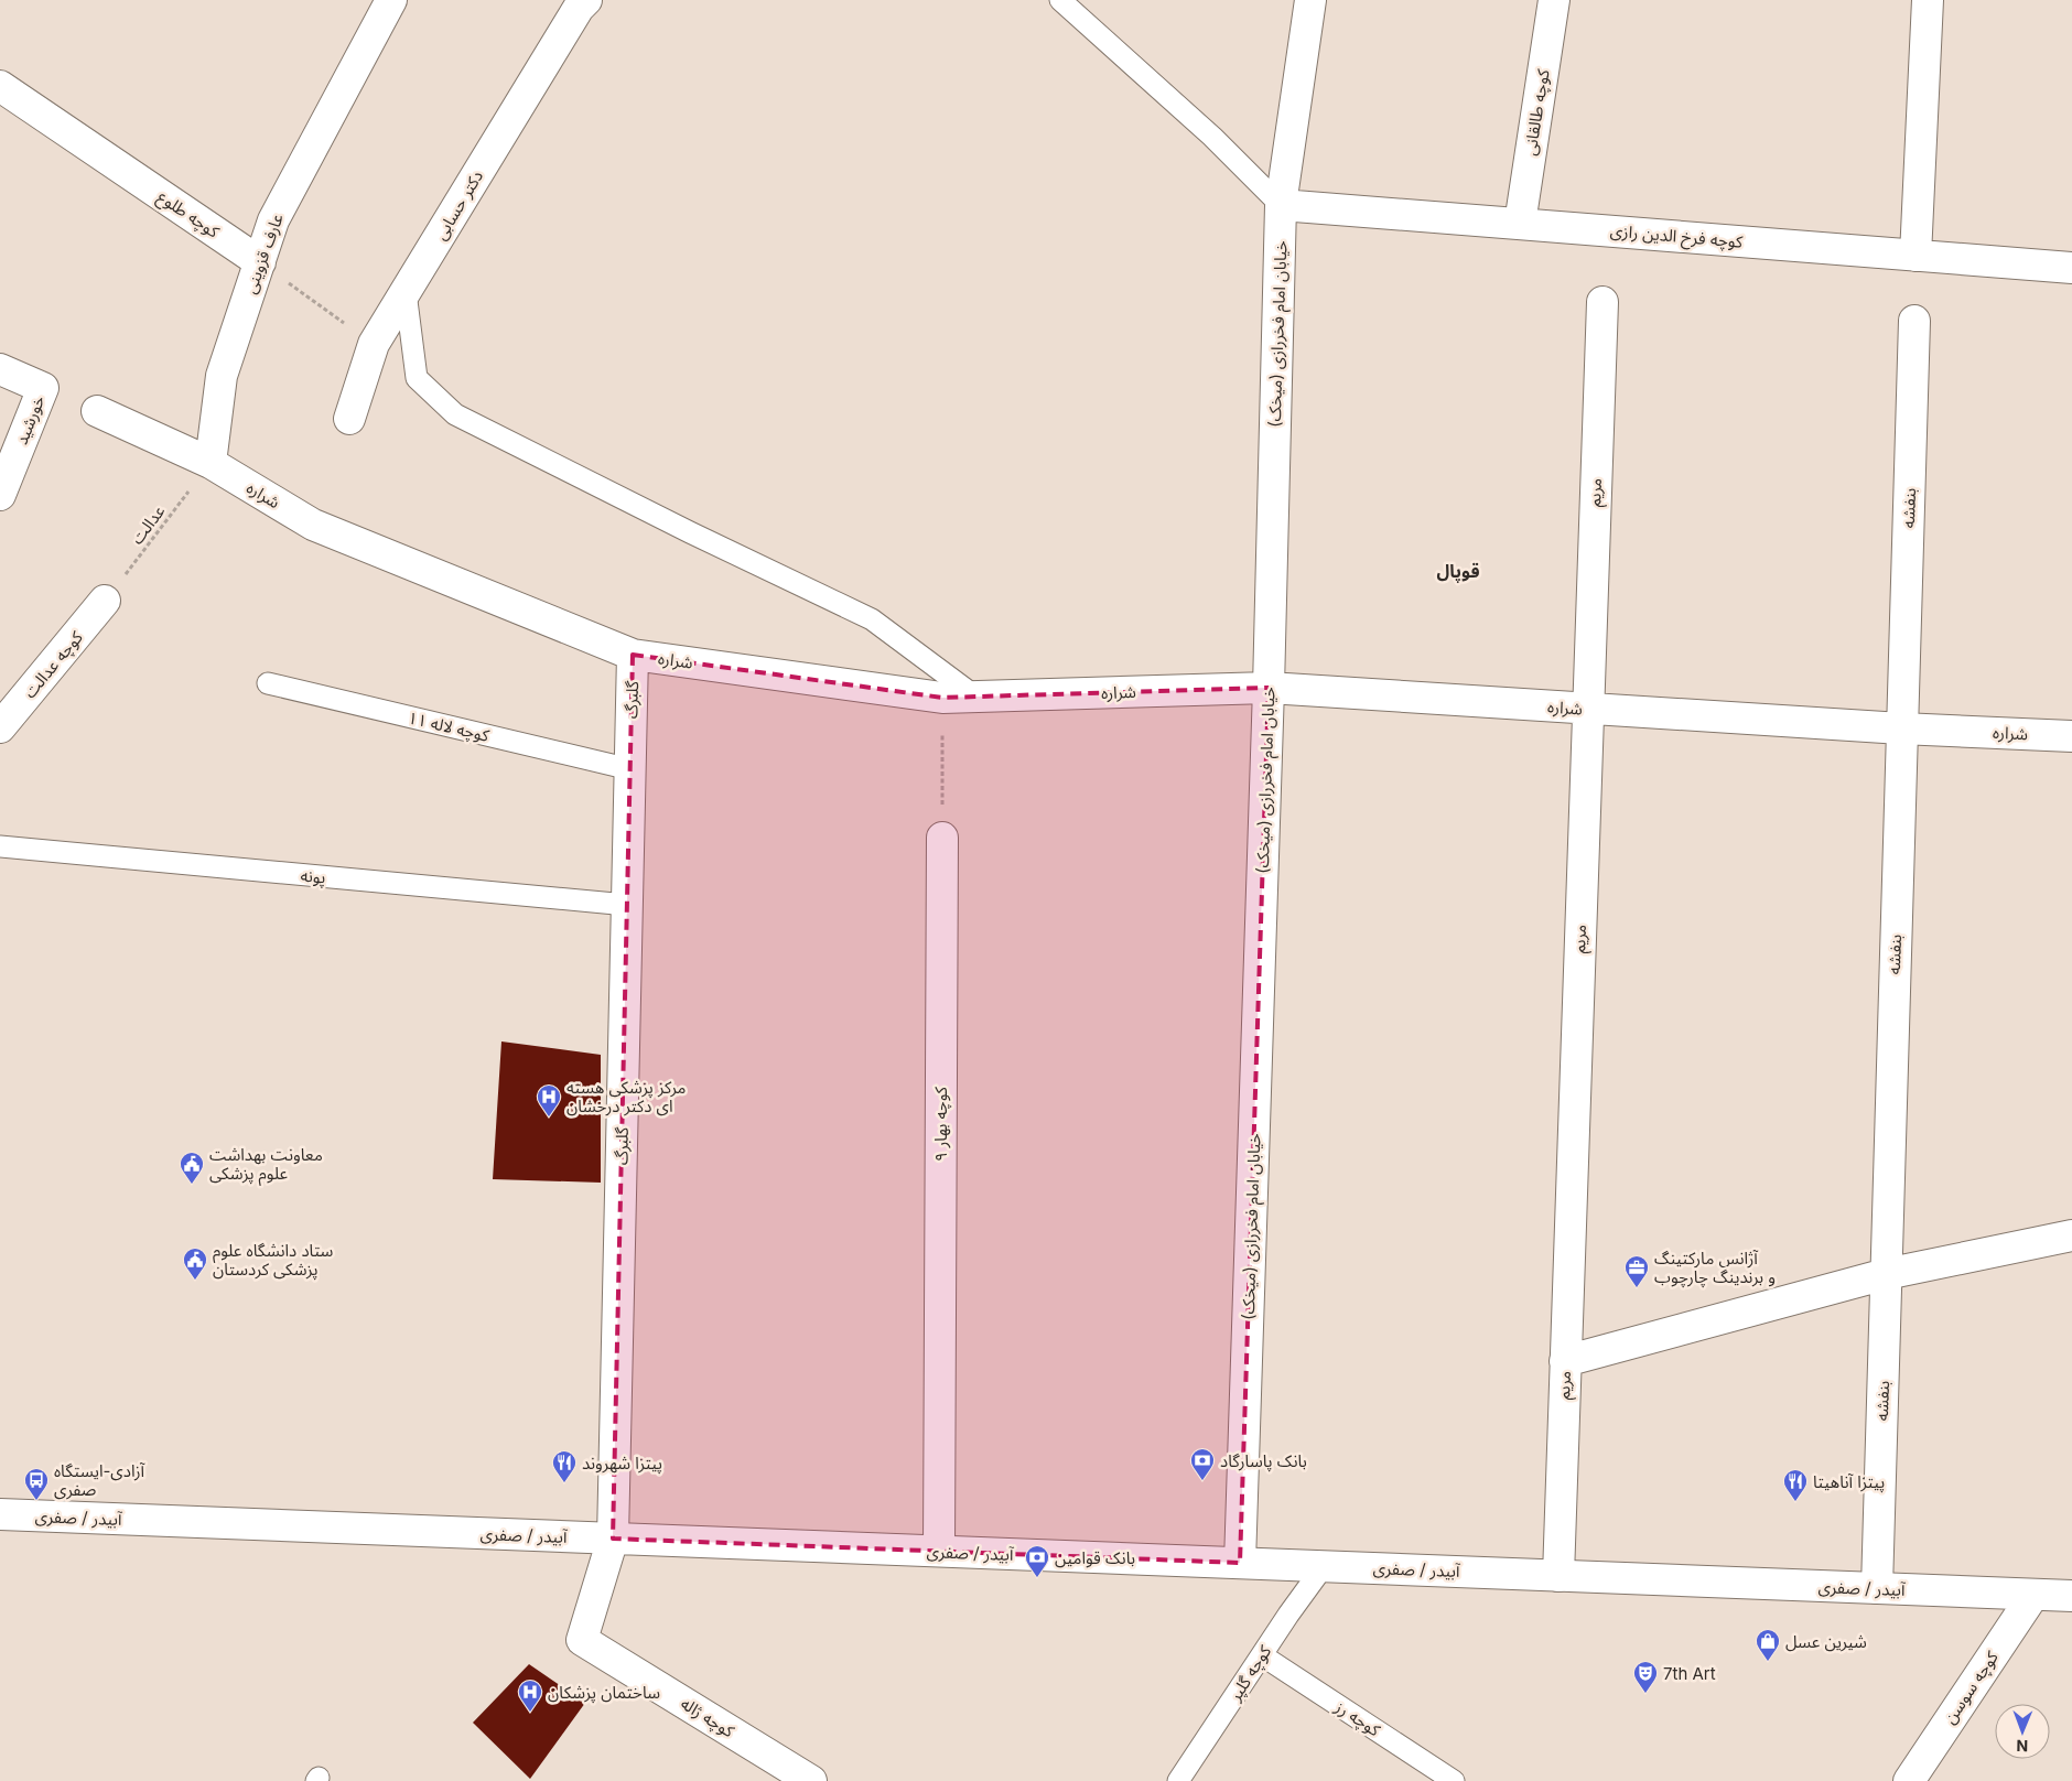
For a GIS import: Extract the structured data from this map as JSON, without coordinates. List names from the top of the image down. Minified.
{"streets":{"street":["کوچه طالقانی","دکتر حسابی","کوچه طلوع","کوچه فرخ الدین رازی","عارف قزوینی","خیابان امام فخررازی (میخک)","خورشید","مریم","شراره","بنفشه","کوچه عدالت","گلبرگ","کوچه بهار ۹","آبیدر / صفری","کوچه سوسن","کوچه ژاله"],"lane":["کوچه لاله ۱۱","پونه","کوچه گلپر","کوچه رز"],"path":["عدالت"]},"crossings":[["کوچه طالقانی","کوچه فرخ الدین رازی"],["کوچه طلوع","عارف قزوینی"],["کوچه فرخ الدین رازی","خیابان امام فخررازی (میخک)"],["عارف قزوینی","شراره"],["عارف قزوینی","عدالت"],["خیابان امام فخررازی (میخک)","شراره"],["خیابان امام فخررازی (میخک)","آبیدر / صفری"],["مریم","شراره"],["مریم","آبیدر / صفری"],["شراره","بنفشه"],["شراره","عدالت"],["شراره","گلبرگ"],["بنفشه","آبیدر / صفری"],["عدالت","کوچه عدالت"],["گلبرگ","کوچه لاله ۱۱"],["گلبرگ","پونه"],["گلبرگ","آبیدر / صفری"],["گلبرگ","کوچه ژاله"],["کوچه بهار ۹","آبیدر / صفری"],["آبیدر / صفری","کوچه گلپر"],["آبیدر / صفری","کوچه سوسن"],["آبیدر / صفری","کوچه ژاله"],["کوچه گلپر","کوچه رز"]],"districts":["قوپال"],"places":{"hospital":["مرکز پزشکی هسته ای دکتر درخشان","ساختمان پزشکان"],"public building":["معاونت بهداشت علوم پزشکی","ستاد دانشگاه علوم پزشکی کردستان"],"office":["آژانس مارکتینگ و برندینگ چارچوب"],"bank":["بانک پاسارگاد","بانک قوامین"],"restaurant":["پیتزا شهروند","پیتزا آناهیتا"],"bus stop":["آزادی-ایستگاه صفری"],"shop":["شیرین عسل"],"theatre":["7th Art"]},"north":"bottom"}
